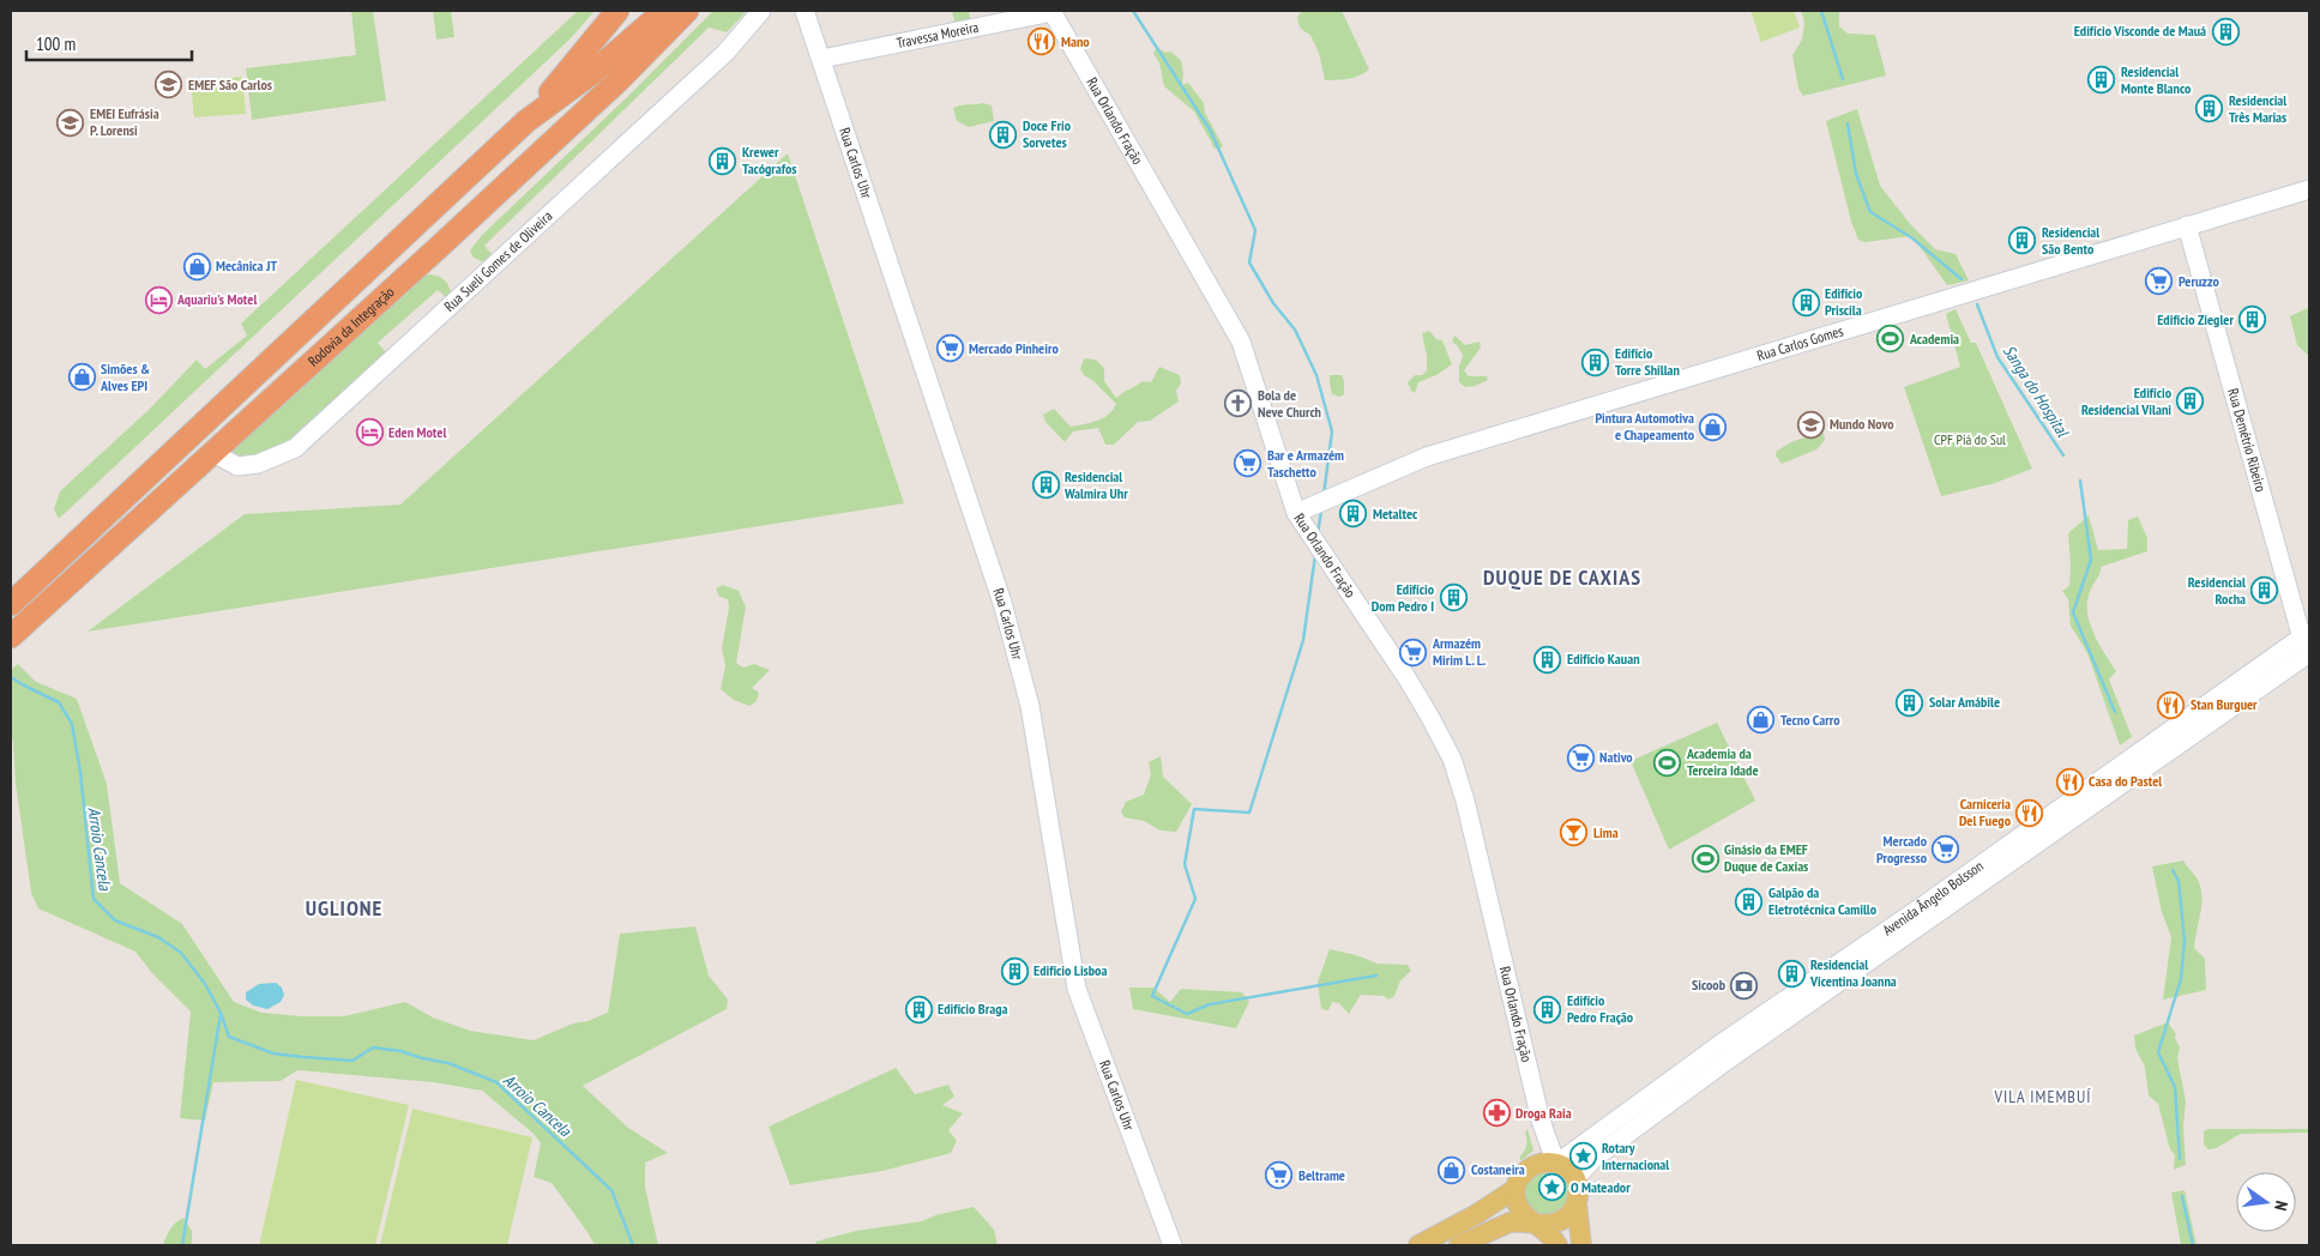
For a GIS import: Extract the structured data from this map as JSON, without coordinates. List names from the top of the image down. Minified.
{"streets":{"highway":["Rodovia da Integração"],"street":["Travessa Moreira","Rua Orlando Fração","Rua Carlos Uhr","Rua Sueli Gomes de Oliveira","Rua Carlos Gomes","Rua Demétrio Ribeiro","Avenida Ângelo Bolsson"]},"crossings":[["Travessa Moreira","Rua Orlando Fração"],["Travessa Moreira","Rua Carlos Uhr"],["Rua Orlando Fração","Rua Carlos Gomes"],["Rua Orlando Fração","Avenida Ângelo Bolsson"],["Rua Sueli Gomes de Oliveira","Rodovia da Integração"],["Rua Carlos Gomes","Rua Demétrio Ribeiro"],["Rua Demétrio Ribeiro","Avenida Ângelo Bolsson"]],"districts":["DUQUE DE CAXIAS","UGLIONE","VILA IMEMBUÍ"],"water":["Sanga do Hospital","Arroio Cancela"],"parks":["CPF Piá do Sul"],"places":{"building":["Edifício Visconde de Mauá","Residencial Monte Blanco","Residencial Três Marias","Doce Frio Sorvetes","Krewer Tacógrafos","Residencial São Bento","Edifício Priscila","Edifício Ziegler","Edifício Torre Shillan","Edifício Residencial Vilani","Residencial Walmira Uhr","Metaltec","Residencial Rocha","Edifício Dom Pedro I","Edifício Kauan","Solar Amábile","Galpão da Eletrotécnica Camillo","Edifício Lisboa","Residencial Vicentina Joanna","Edifício Braga","Edifício Pedro Fração"],"restaurant":["Mano","Stan Burguer","Casa do Pastel","Carniceria Del Fuego"],"school or university":["EMEF São Carlos","EMEI Eufrásia P. Lorensi","Mundo Novo"],"shop":["Mecânica JT","Simões & Alves EPI","Pintura Automotiva e Chapeamento","Tecno Carro","Costaneira"],"supermarket":["Peruzzo","Mercado Pinheiro","Bar e Armazém Taschetto","Armazém Mirim L. L.","Nativo","Mercado Progresso","Beltrame"],"hotel":["Aquariu's Motel","Eden Motel"],"sports":["Academia","Academia da Terceira Idade","Ginásio da EMEF Duque de Caxias"],"church":["Bola de Neve Church"],"bar":["Lima"],"bank":["Sicoob"],"pharmacy":["Droga Raia"],"place":["Rotary Internacional","O Mateador"]},"scale_bar":"100 m","north":"right"}
